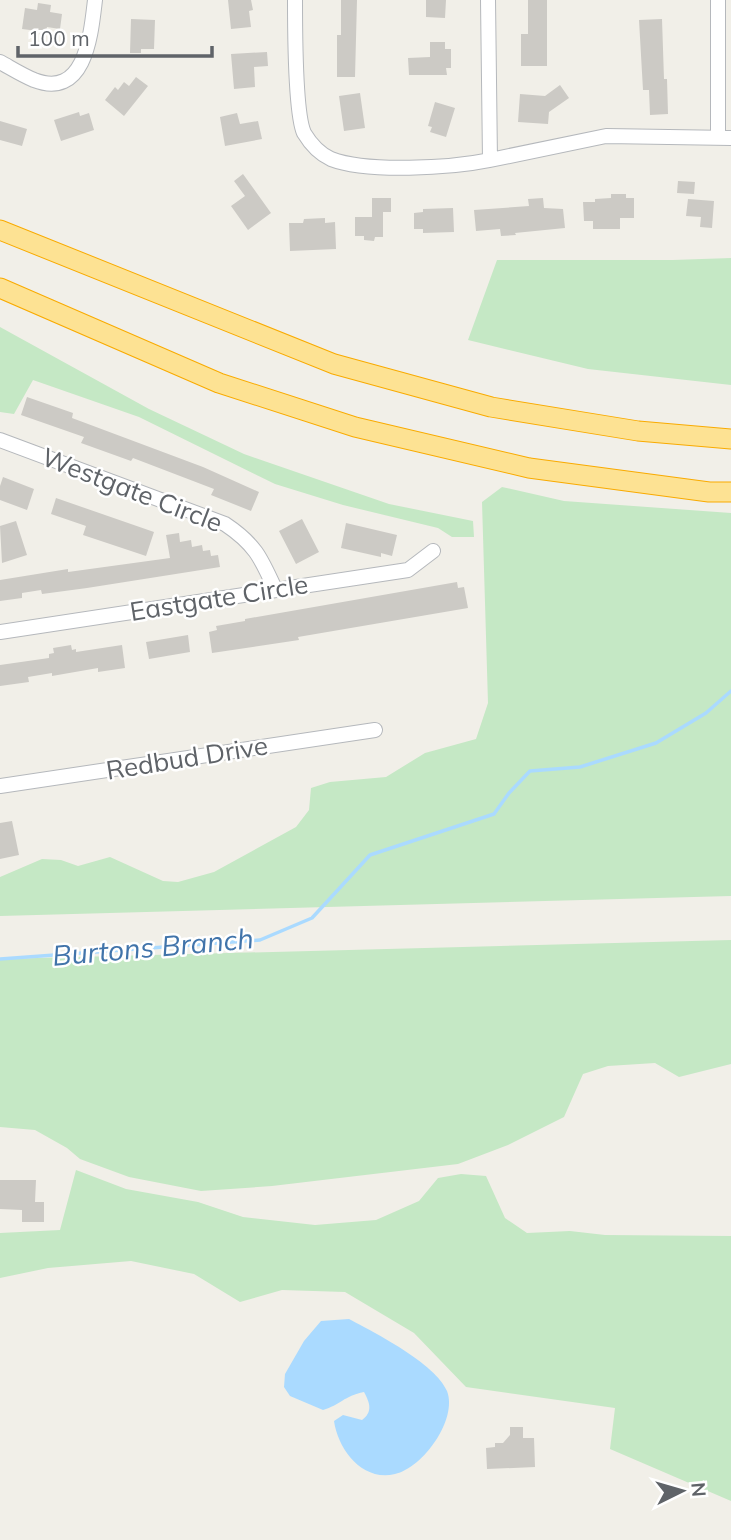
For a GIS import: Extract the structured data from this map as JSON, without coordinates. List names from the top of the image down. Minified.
{"streets":{"street":["Westgate Circle","Eastgate Circle","Redbud Drive"]},"crossings":[["Westgate Circle","Eastgate Circle"]],"water":["Burtons Branch"],"scale_bar":"100 m","north":"right"}
